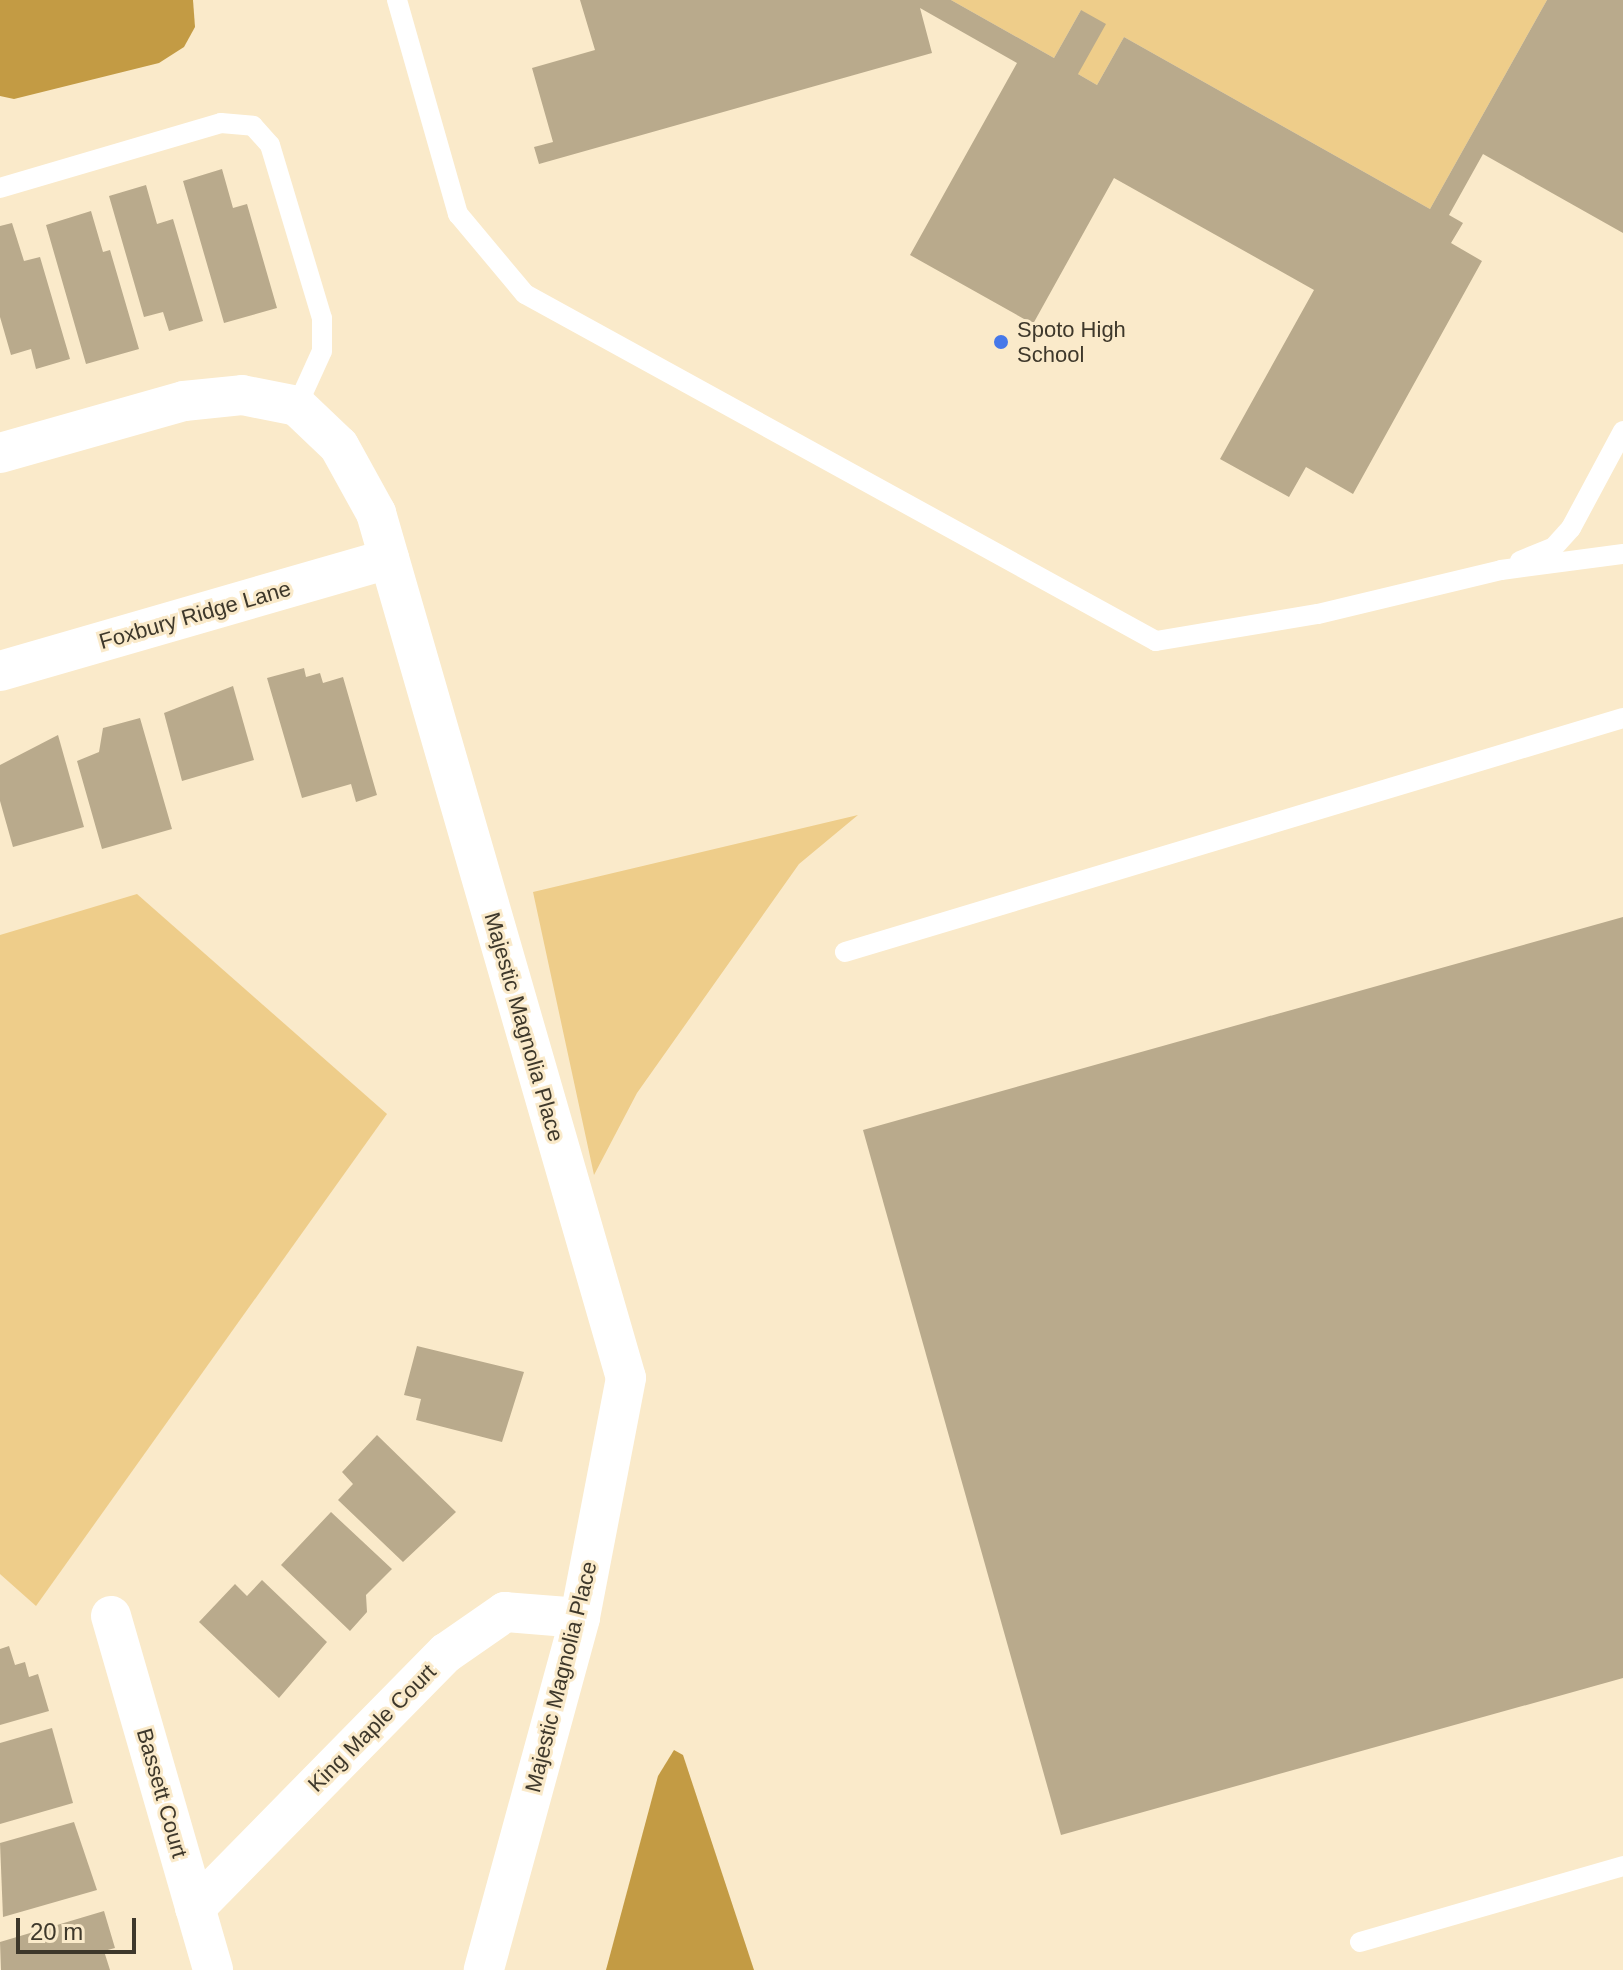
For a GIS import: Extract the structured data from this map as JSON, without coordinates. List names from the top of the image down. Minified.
{"streets":{"street":["Foxbury Ridge Lane","Majestic Magnolia Place","King Maple Court","Bassett Court"]},"crossings":[["Foxbury Ridge Lane","Majestic Magnolia Place"],["Majestic Magnolia Place","King Maple Court"],["King Maple Court","Bassett Court"]],"places":["Spoto High School"],"scale_bar":"20 m"}
